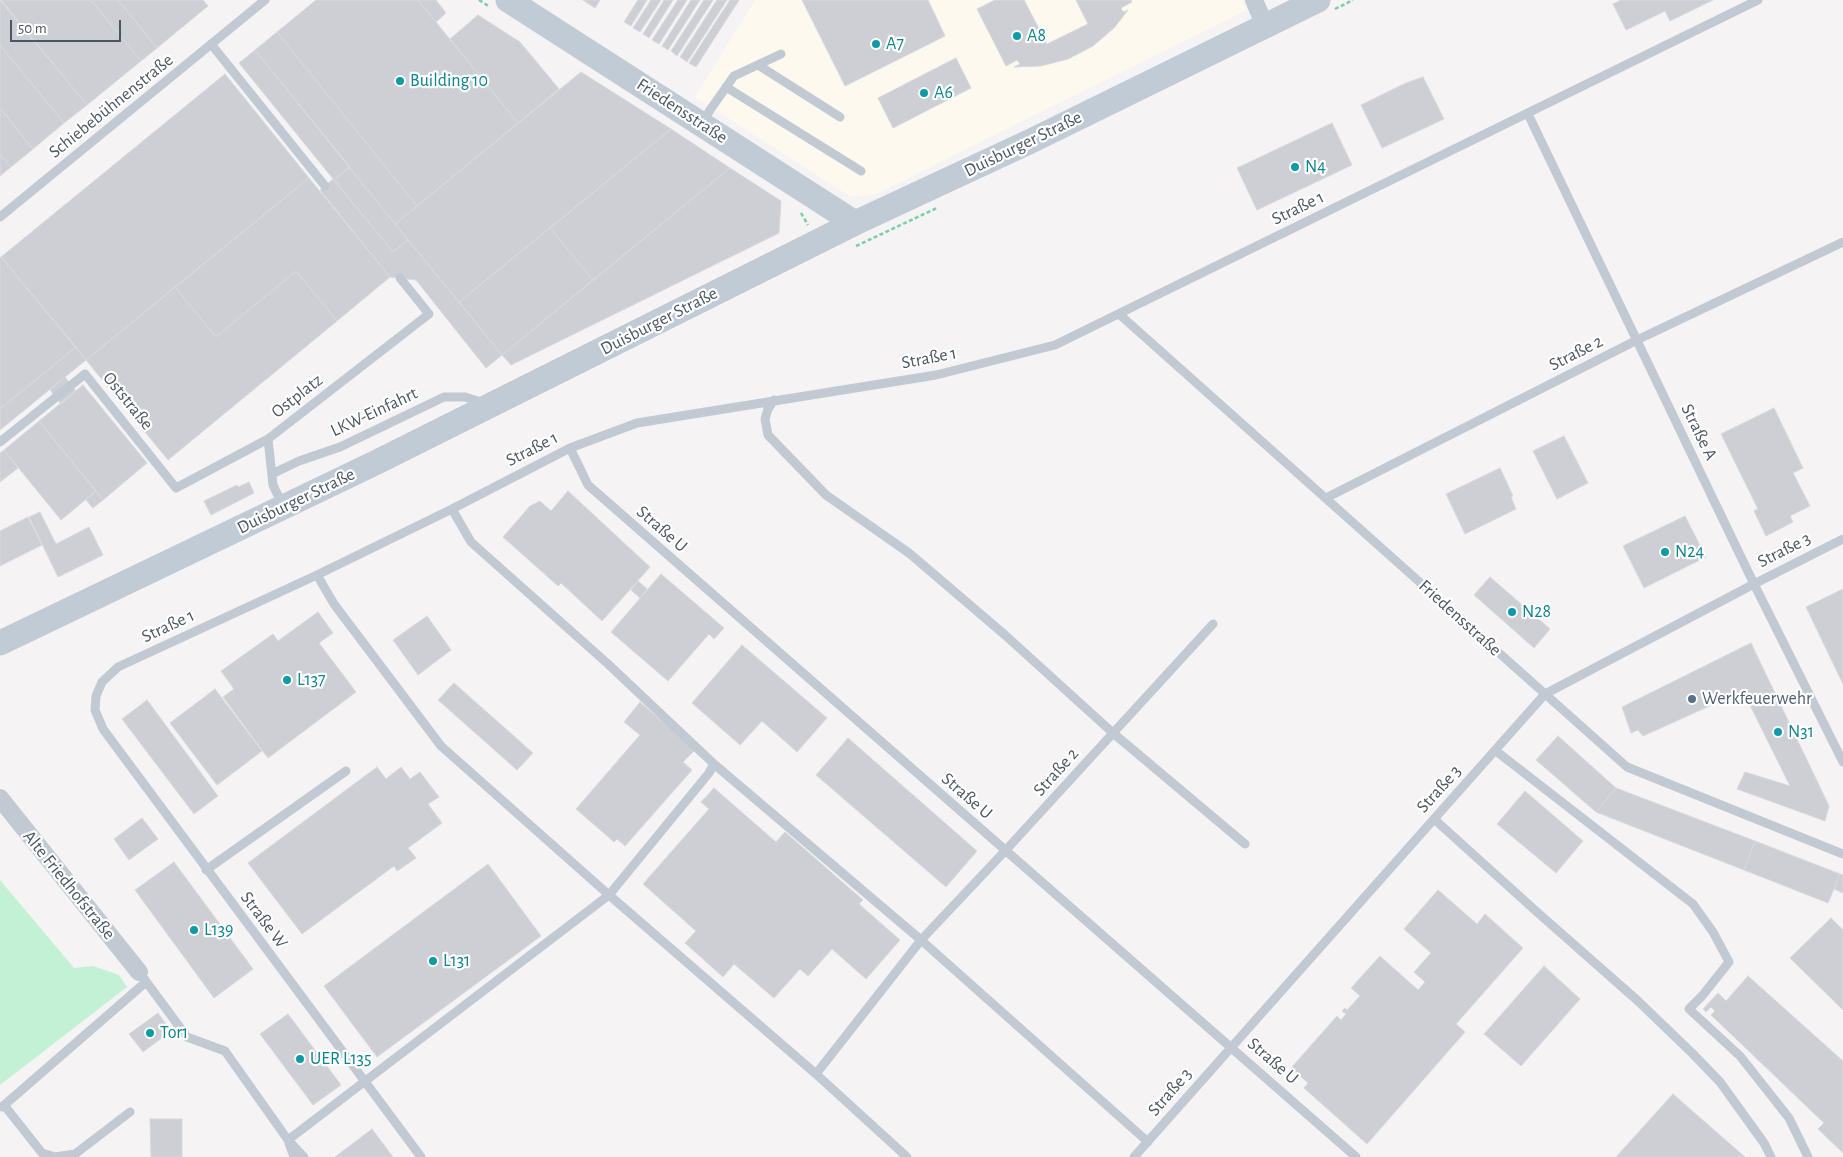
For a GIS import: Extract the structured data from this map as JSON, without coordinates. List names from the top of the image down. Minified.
{"streets":{"main road":["Friedensstraße","Duisburger Straße"],"street":["Alte Friedhofstraße"],"lane":["Schiebebühnenstraße","Straße 1","Straße 2","Ostplatz","Oststraße","LKW-Einfahrt","Straße A","Straße U","Straße 3","Straße W"]},"crossings":[["Friedensstraße","Duisburger Straße"],["Friedensstraße","Straße 1"],["Friedensstraße","Straße 2"],["Friedensstraße","Straße 3"],["Duisburger Straße","LKW-Einfahrt"],["Straße 1","Straße A"],["Straße 1","Straße U"],["Straße 1","Straße W"],["Straße 2","Straße A"],["Straße 2","Straße U"],["Ostplatz","Oststraße"],["Straße A","Straße 3"],["Straße U","Straße 3"]],"places":["A8","A7","Building 10","A6","N4","N24","N28","L137","Werkfeuerwehr","N31","L139","L131","Tor1","UER L135"],"scale_bar":"50 m"}
